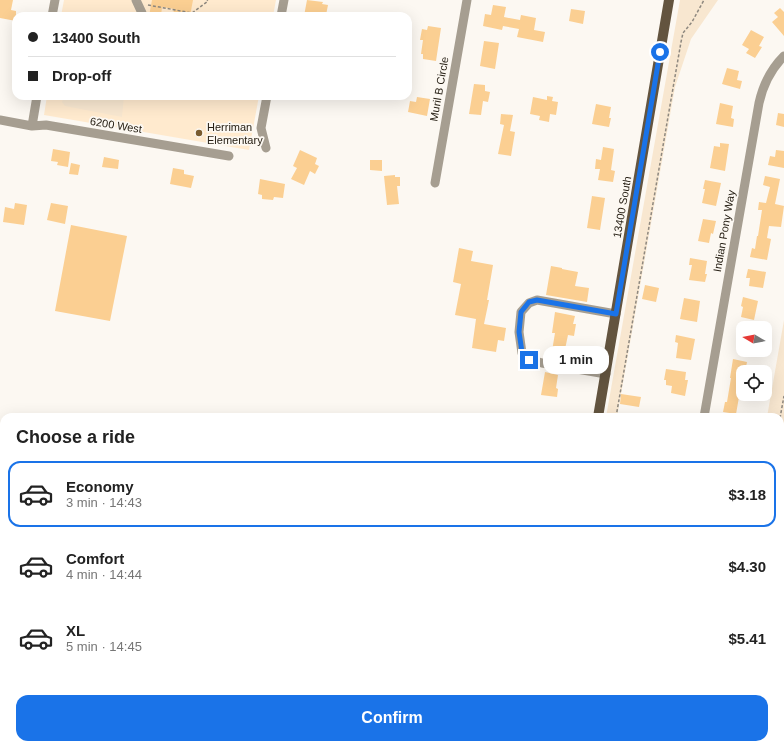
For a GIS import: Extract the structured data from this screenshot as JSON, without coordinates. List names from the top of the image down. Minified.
{"streets":{"main road":["13400 South"],"street":["Muril B Circle","6200 West","Indian Pony Way"]},"places":["Herriman Elementary"],"north":"left","page":{"banner":["13400 South","Drop-off"],"bubble":"1 min","heading":"Choose a ride","list":[{"name":"Economy","note":"3 min · 14:43","value":"$3.18"},{"name":"Comfort","note":"4 min · 14:44","value":"$4.30"},{"name":"XL","note":"5 min · 14:45","value":"$5.41"}],"buttons":"Confirm"}}
